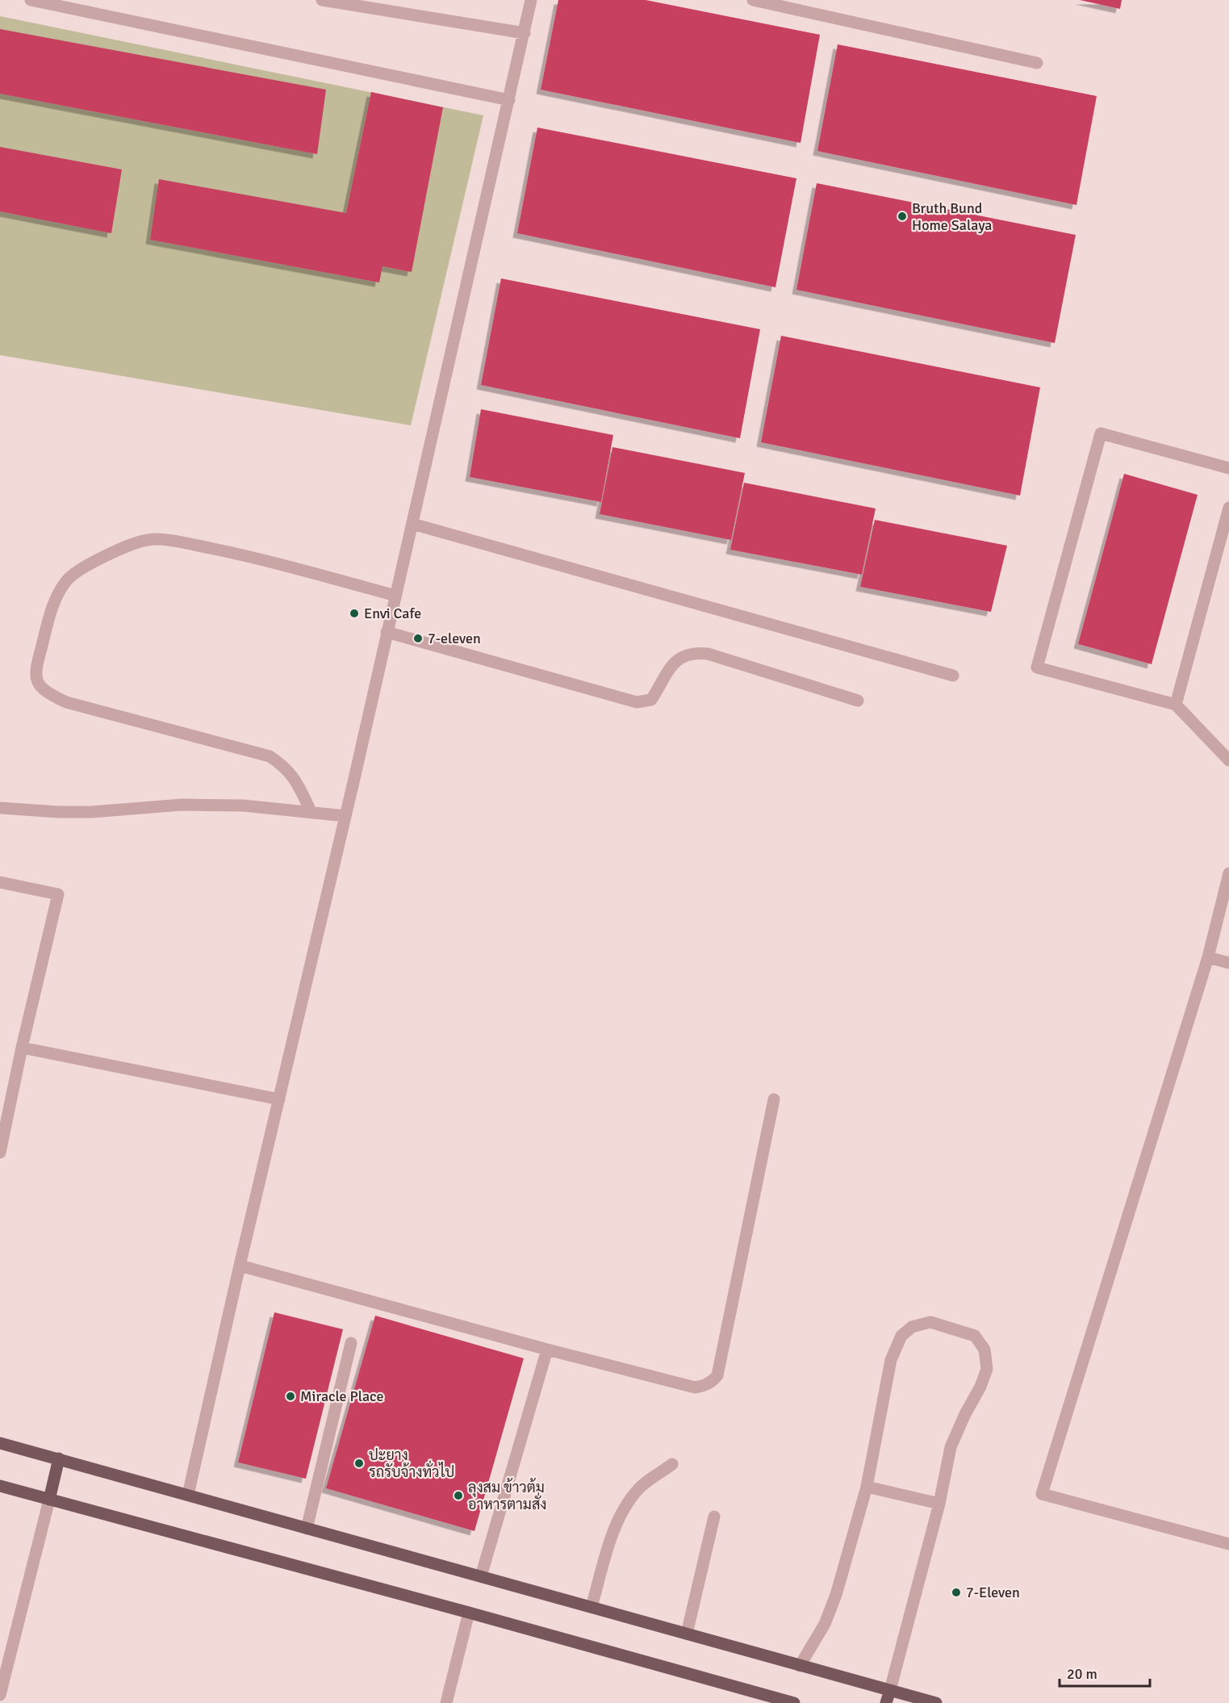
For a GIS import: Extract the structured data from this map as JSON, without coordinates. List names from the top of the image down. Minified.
{"places":["Bruth Bund Home Salaya","Envi Cafe","7-eleven","Miracle Place","ปะยาง รถรับจ้างทั่วไป","ลุงสม ข้าวต้ม อาหารตามสั่ง","7-Eleven"],"scale_bar":"20 m"}
